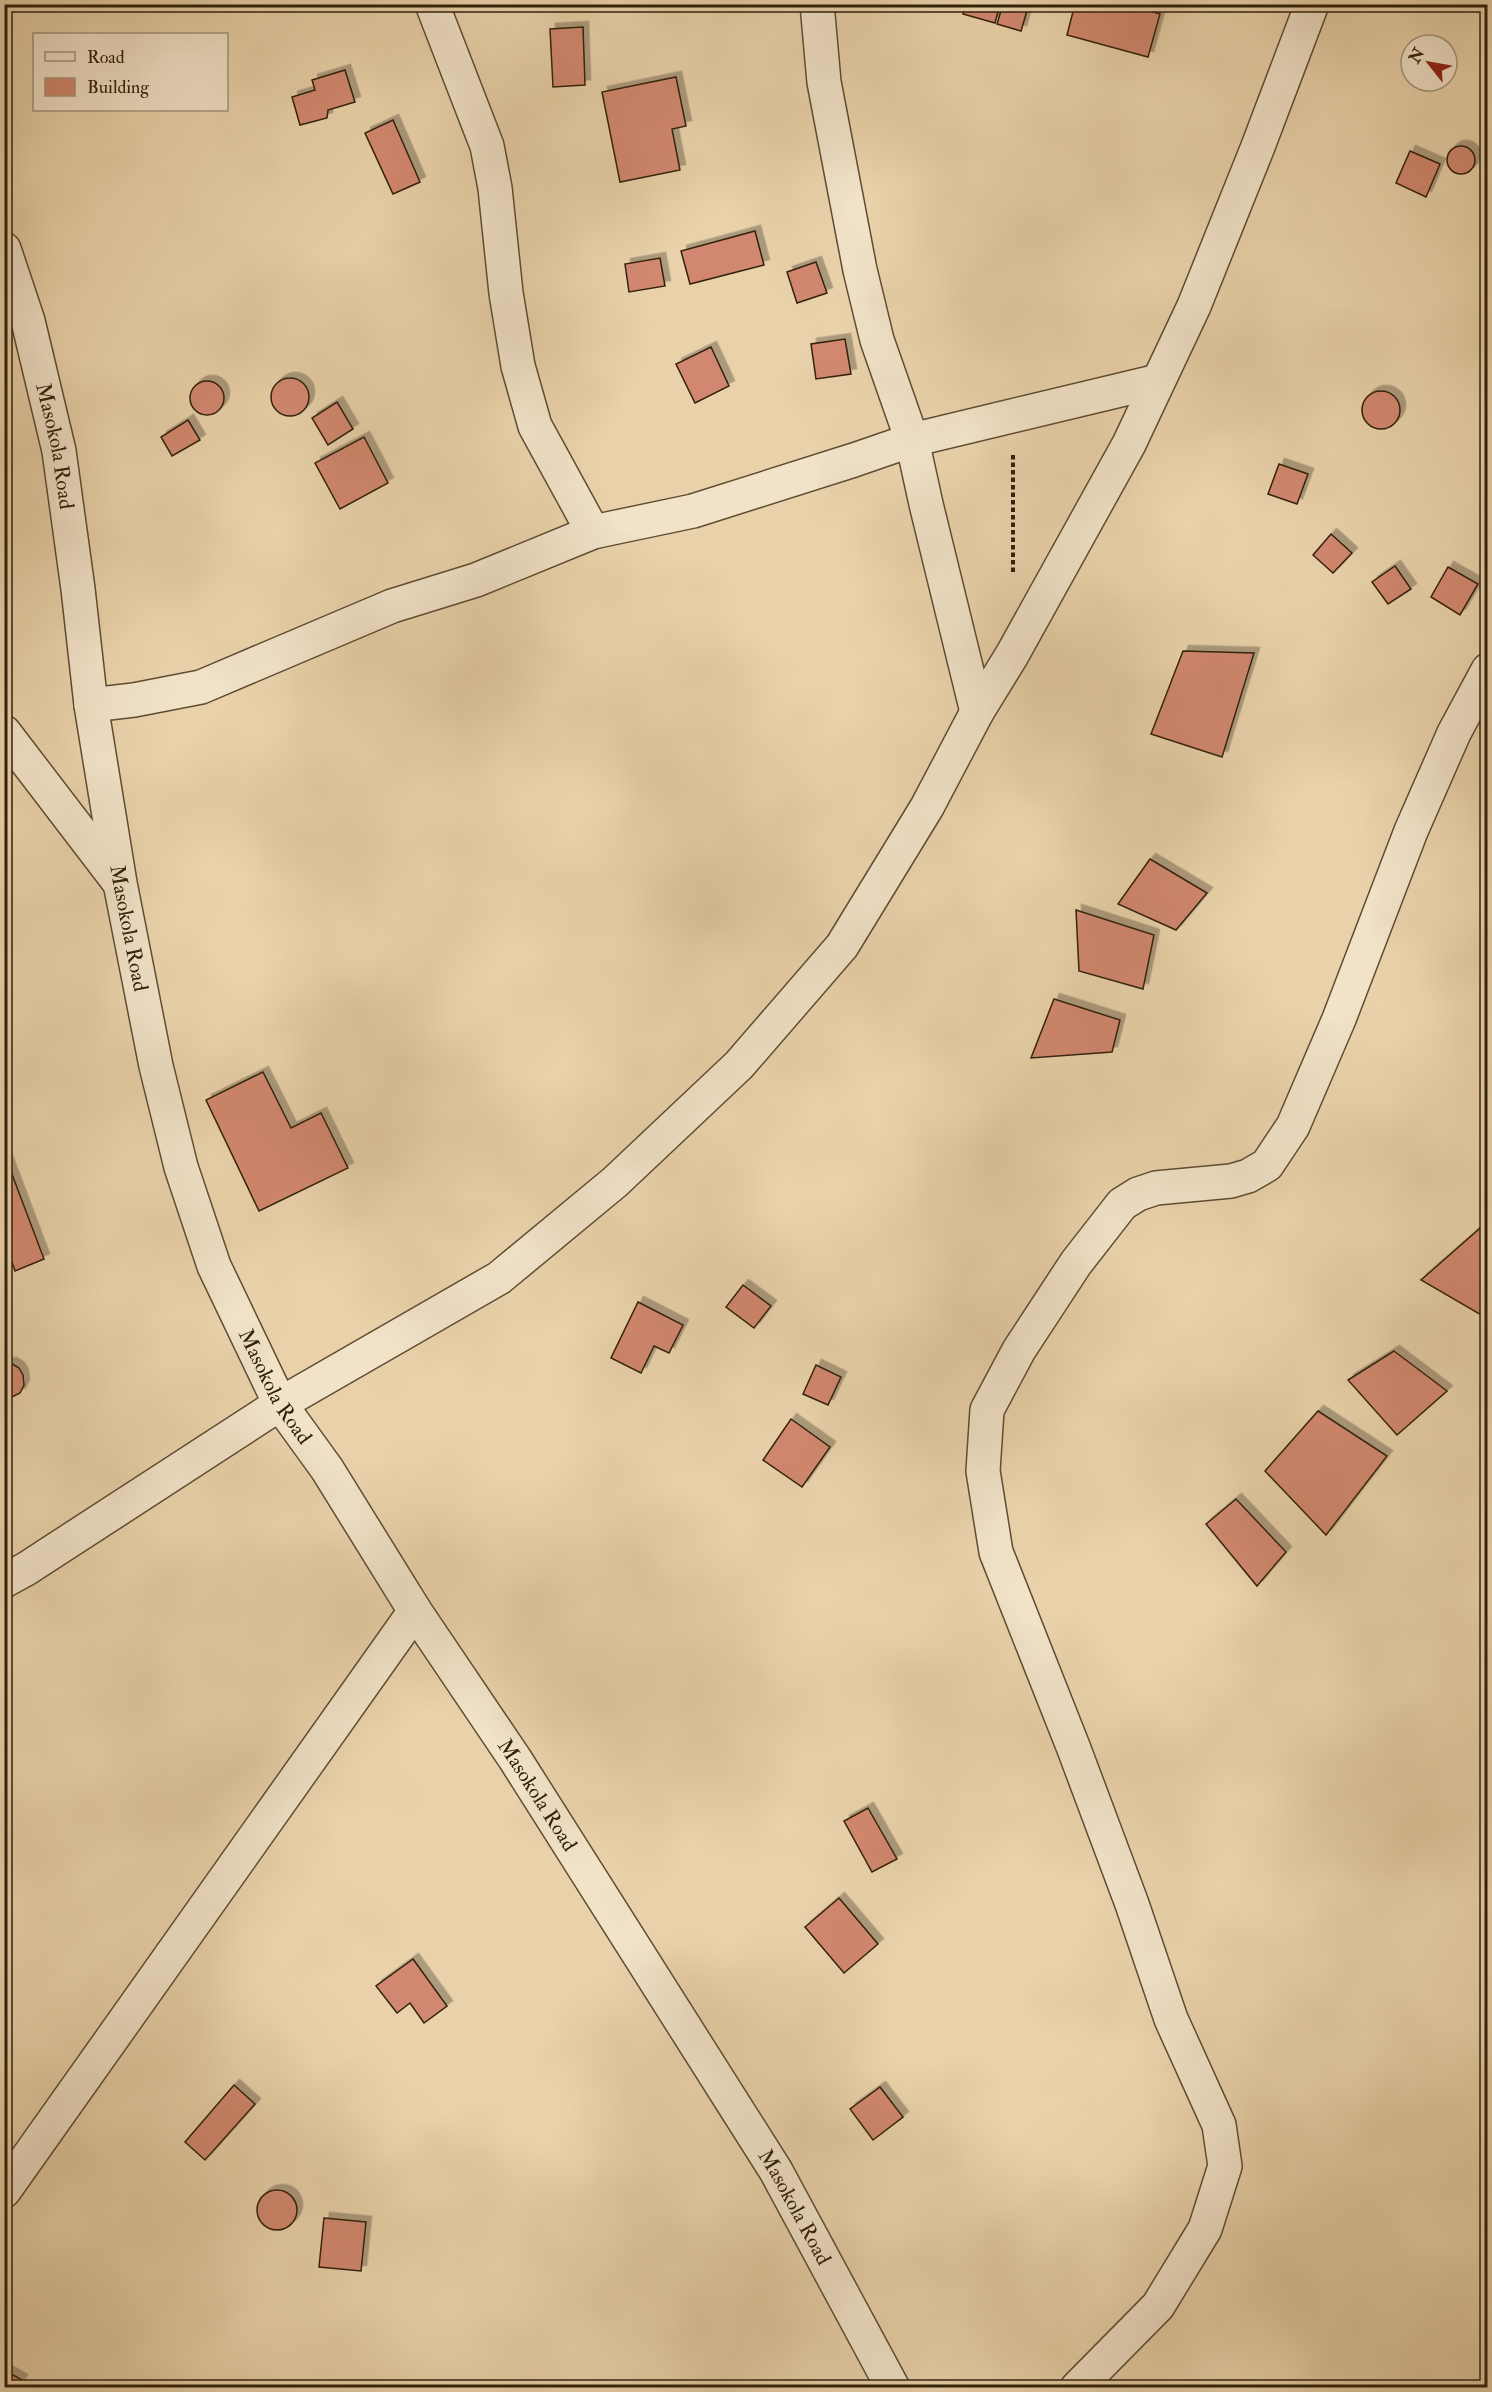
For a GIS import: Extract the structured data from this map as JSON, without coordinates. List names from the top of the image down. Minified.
{"streets":{"street":["Masokola Road"]},"legend":["Road","Building"],"north":"top left"}
